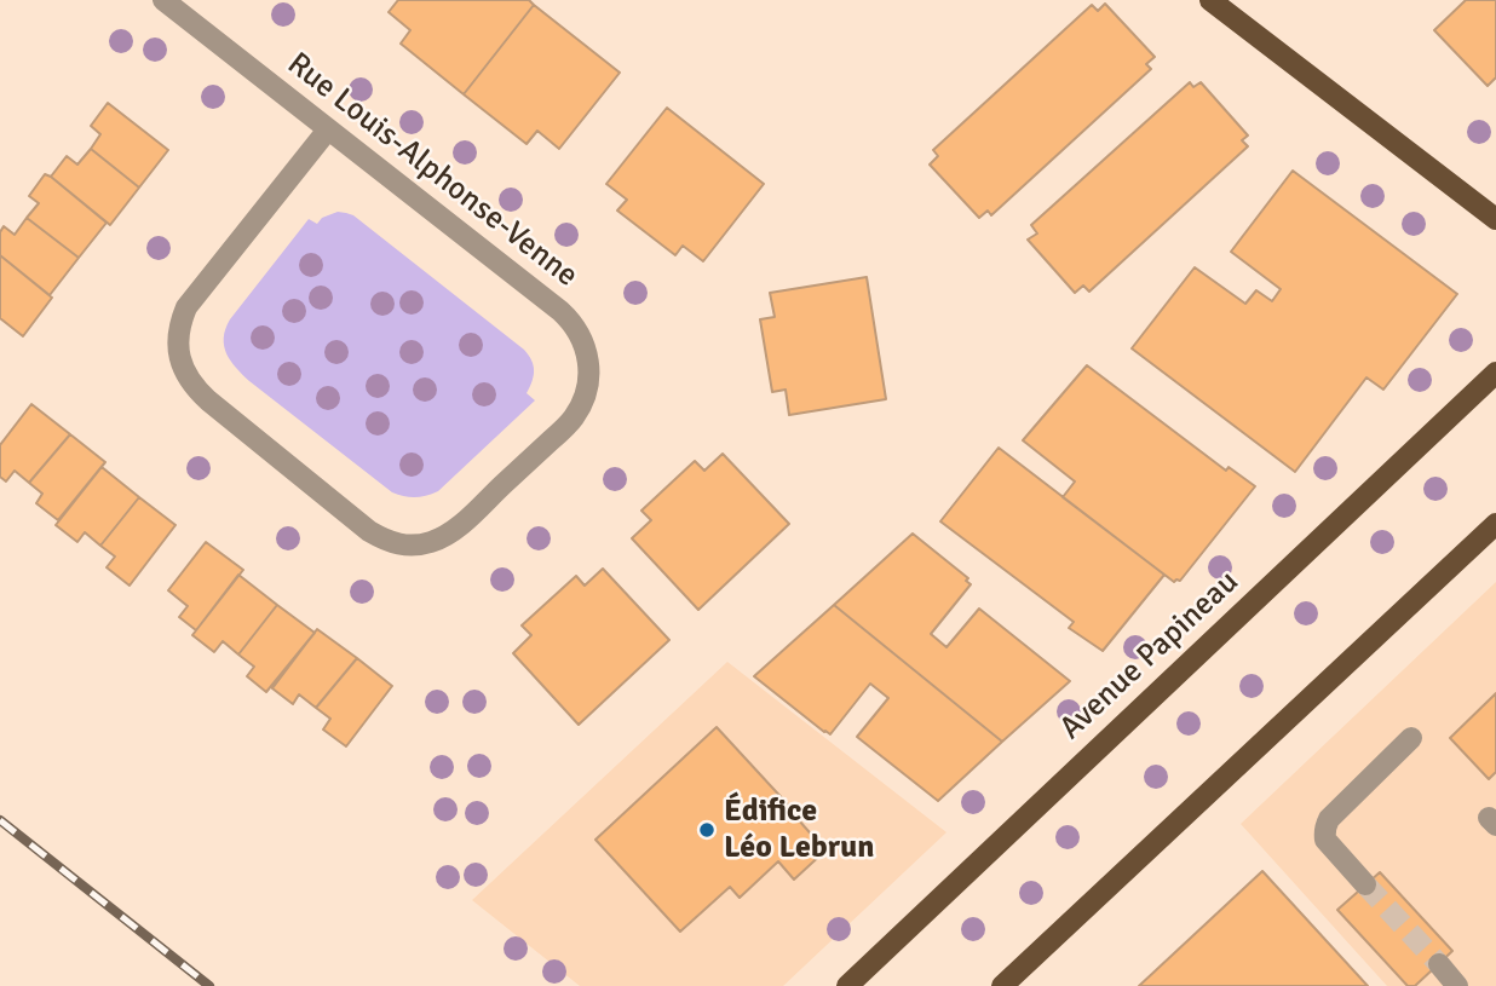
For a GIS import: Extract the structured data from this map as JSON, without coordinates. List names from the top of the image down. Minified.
{"streets":{"main road":["Avenue Papineau"],"street":["Rue Louis-Alphonse-Venne"]},"places":["Édifice Léo Lebrun"]}
